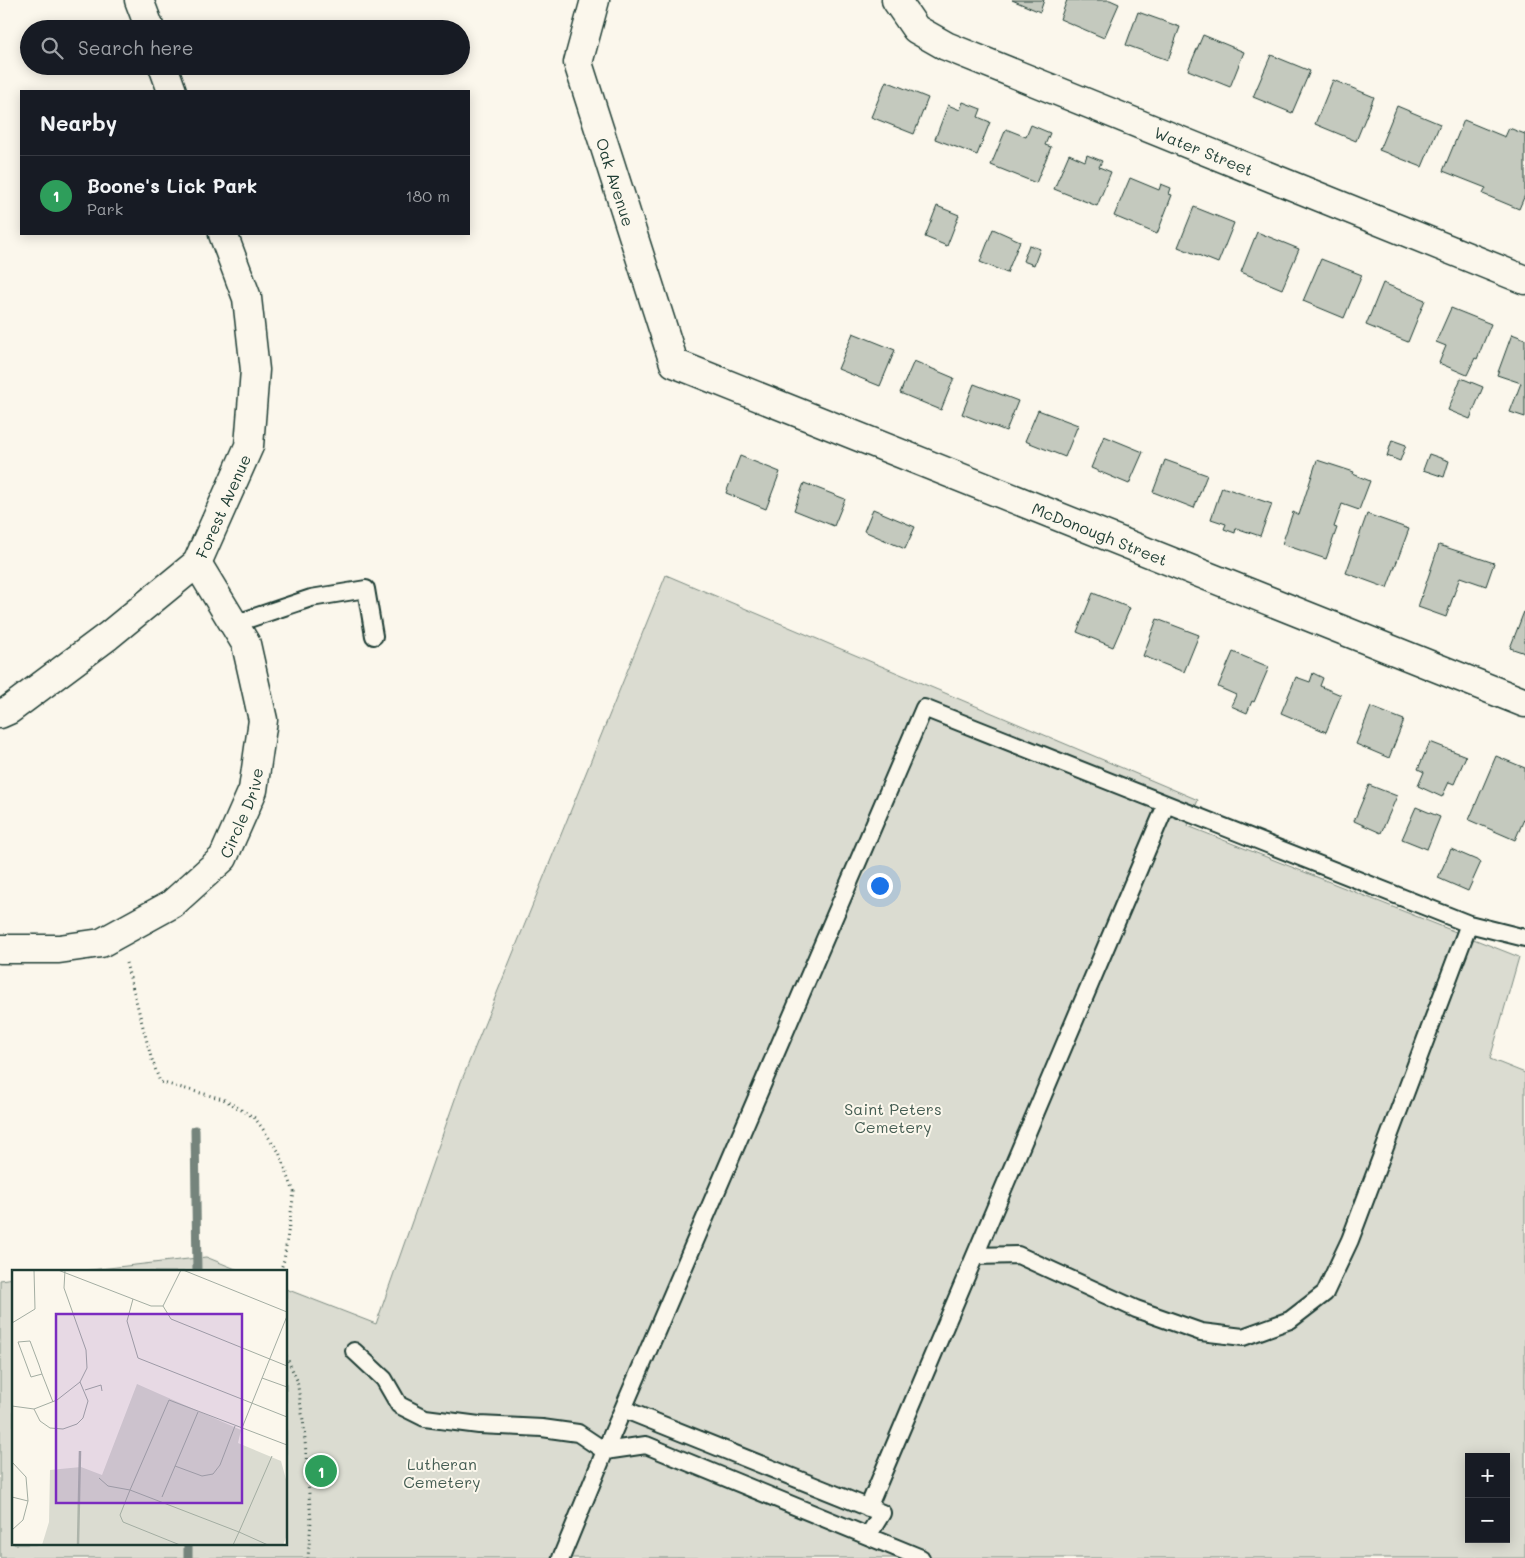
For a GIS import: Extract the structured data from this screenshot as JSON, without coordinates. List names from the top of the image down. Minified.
{"streets":{"street":["Water Street","Oak Avenue","Forest Avenue","McDonough Street","Circle Drive"]},"crossings":[["Oak Avenue","McDonough Street"],["Forest Avenue","Circle Drive"]],"parks":["Saint Peters Cemetery","Lutheran Cemetery"],"page":{"search":"Search here","heading":"Nearby","list":[{"mark":"1","name":"Boone's Lick Park","note":"Park","value":"180 m"}],"map_buttons":["+","−"],"pins":"1"}}
